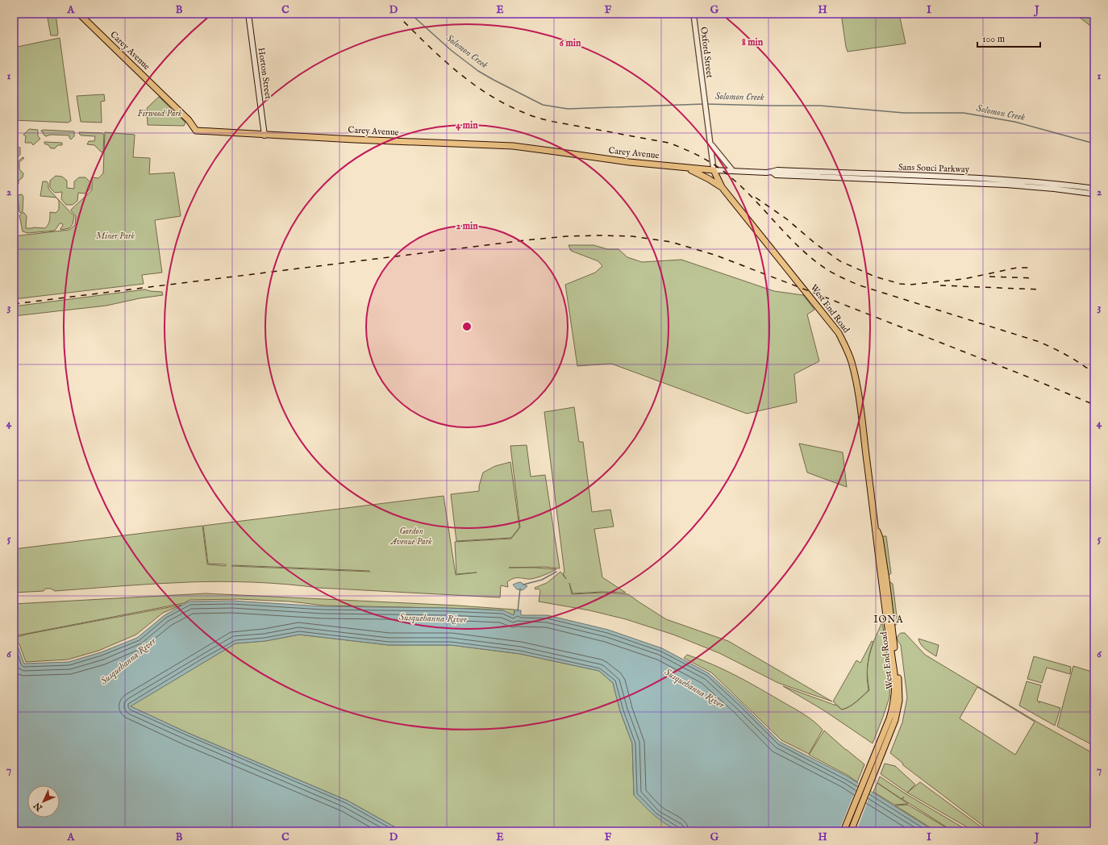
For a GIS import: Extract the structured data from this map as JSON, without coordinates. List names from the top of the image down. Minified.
{"streets":{"main road":["Carey Avenue","Horton Street","Sans Souci Parkway","West End Road"],"street":["Oxford Street"]},"crossings":[["Carey Avenue","Oxford Street"],["Carey Avenue","Horton Street"],["Carey Avenue","Sans Souci Parkway"],["Carey Avenue","West End Road"],["Oxford Street","Sans Souci Parkway"],["Oxford Street","West End Road"],["Sans Souci Parkway","West End Road"]],"districts":["IONA"],"water":["Solomon Creek","Susquehanna River"],"parks":["Firwood Park","Miner Park","Gordon Avenue Park"],"scale_bar":"100 m","north":"bottom left","grid":{"columns":["A","B","C","D","E","F","G","H","I","J"],"rows":["1","2","3","4","5","6","7"]},"rings":["8 min","6 min","4 min","2 min"]}
